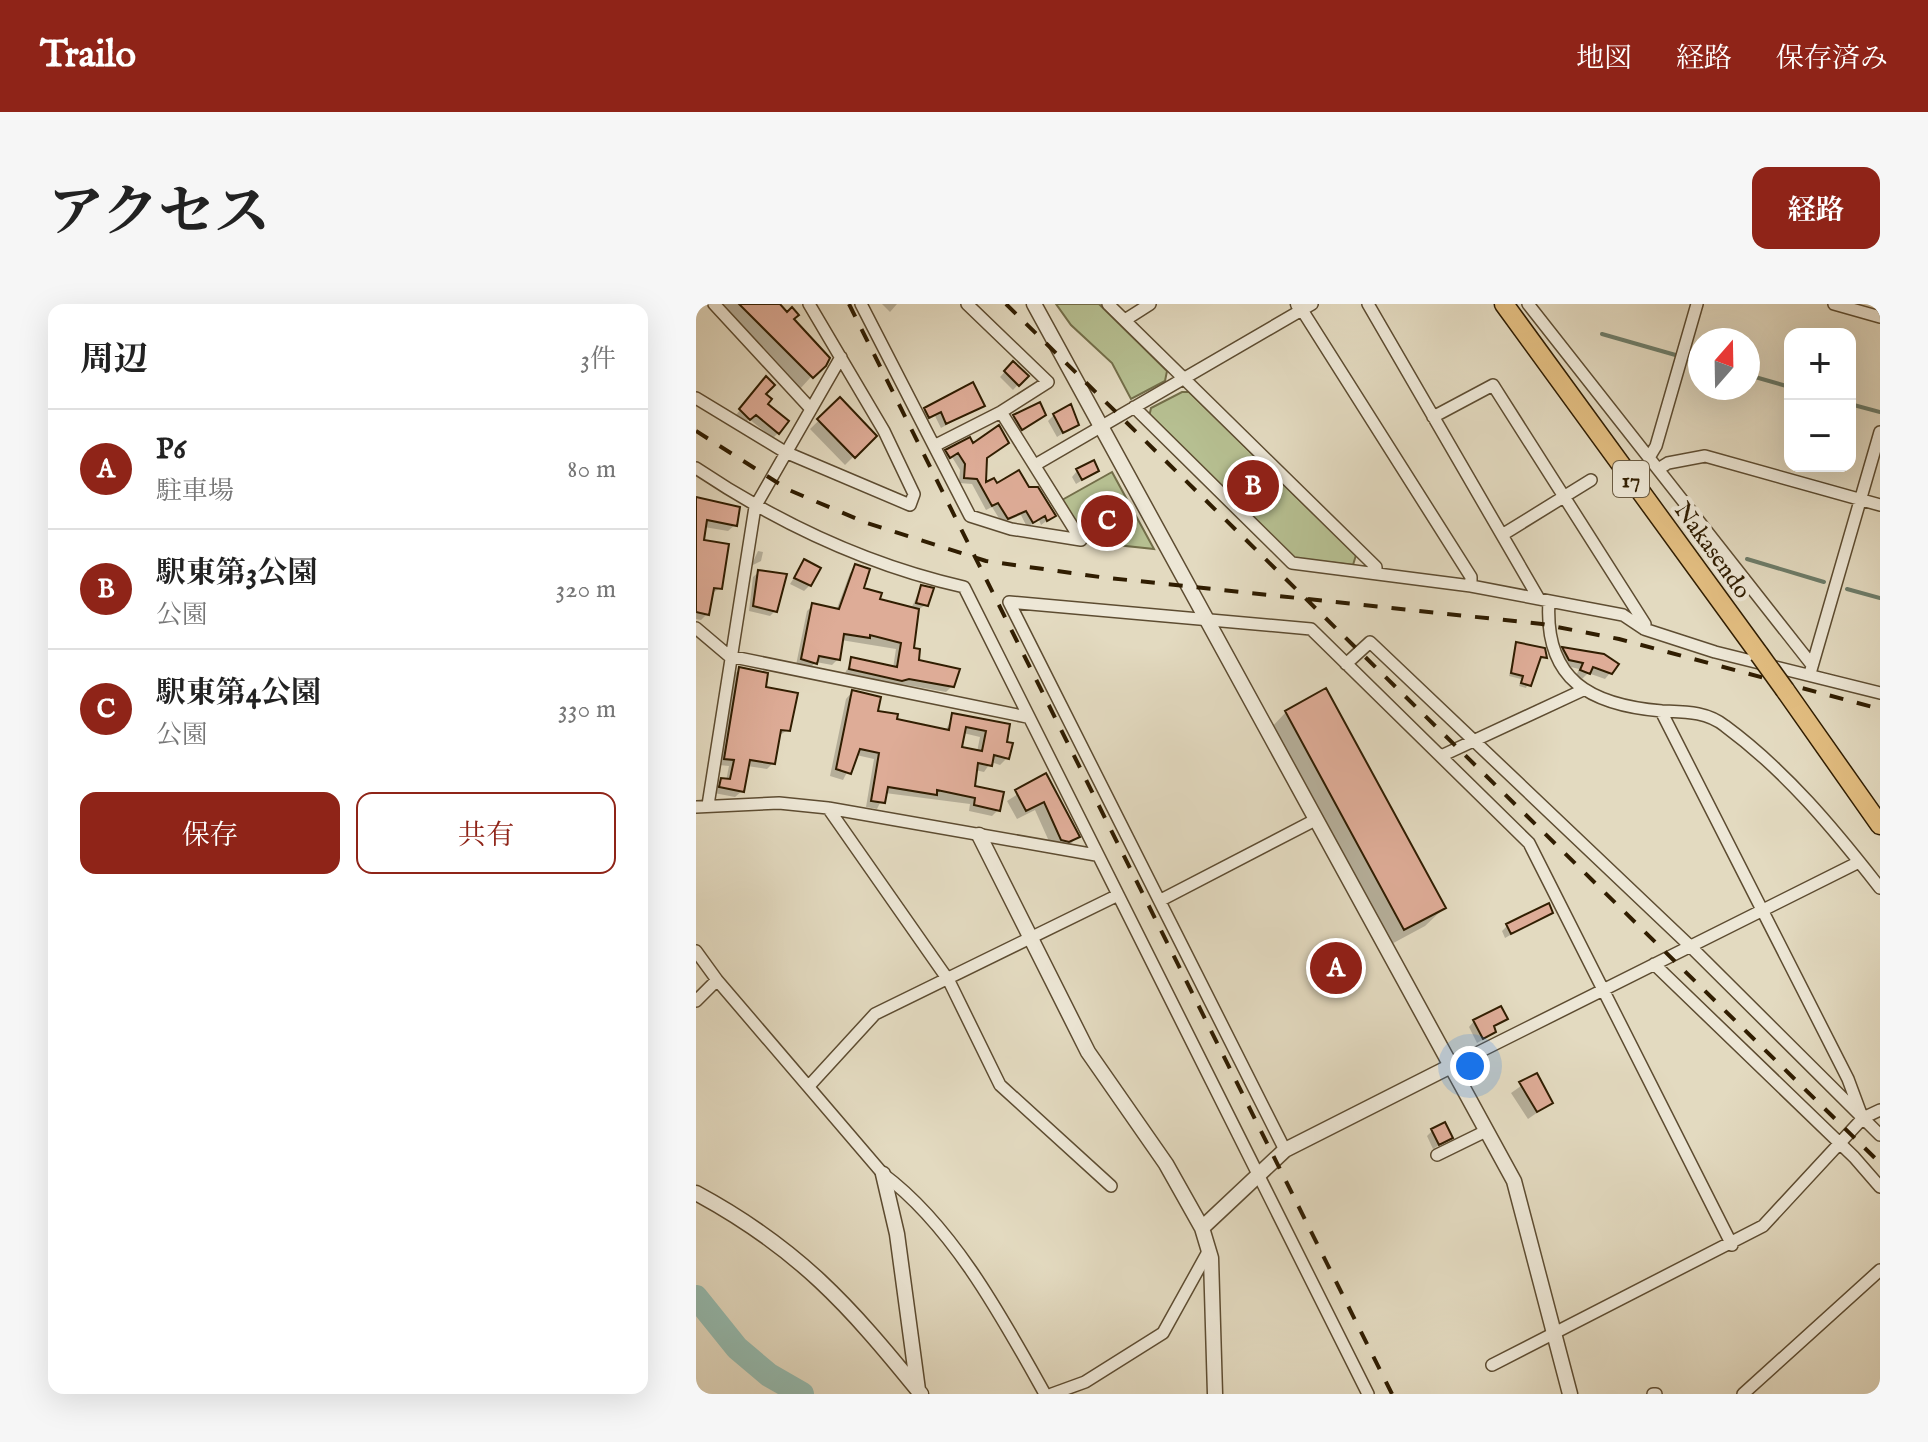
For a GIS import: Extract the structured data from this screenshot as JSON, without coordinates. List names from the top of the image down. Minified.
{"streets":{"highway":["17","Nakasendo"]},"north":"top","page":{"header":"Trailo","nav":["地図","経路","保存済み"],"title":"アクセス","buttons":["経路",["保存","共有"]],"heading":["周辺","3件"],"map_buttons":["+","−"],"list":[{"mark":"A","name":"P6","note":"駐車場","value":"80 m"},{"mark":"B","name":"駅東第3公園","note":"公園","value":"320 m"},{"mark":"C","name":"駅東第4公園","note":"公園","value":"330 m"}],"pins":["B","C","A"]}}
